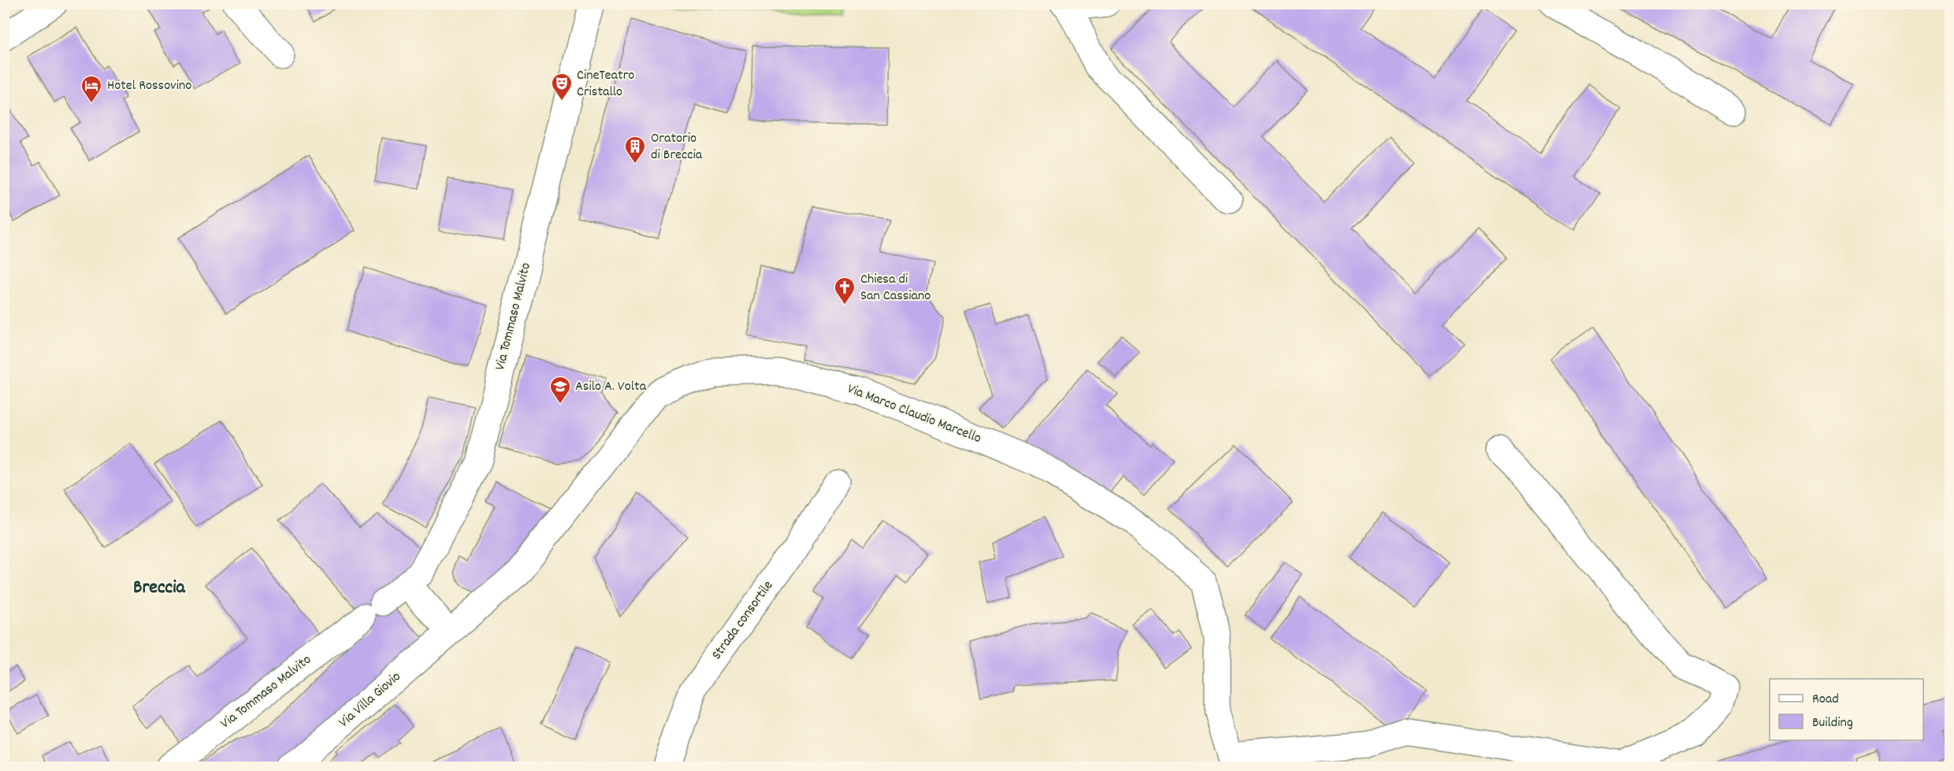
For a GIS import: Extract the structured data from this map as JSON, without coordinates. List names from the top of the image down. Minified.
{"streets":{"street":["Via Tommaso Malvito","Via Marco Claudio Marcello","Strada consortile","Via Villa Giovio"]},"crossings":[["Via Marco Claudio Marcello","Via Villa Giovio"]],"districts":["Breccia"],"places":{"theatre":["CineTeatro Cristallo"],"hotel":["Hotel Rossovino"],"building":["Oratorio di Breccia"],"church":["Chiesa di San Cassiano"],"school or university":["Asilo A. Volta"]},"legend":["Road","Building"]}
